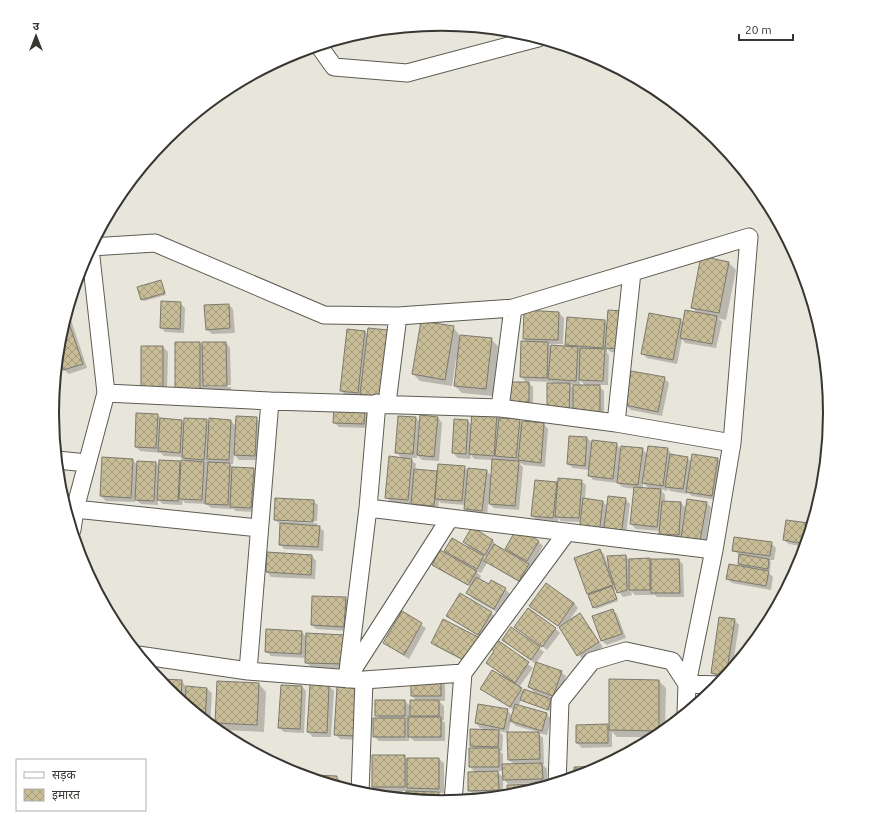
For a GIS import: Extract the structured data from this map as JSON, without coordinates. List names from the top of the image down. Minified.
{"legend":["सड़क","इमारत"],"scale_bar":"20 m","north":"top"}
